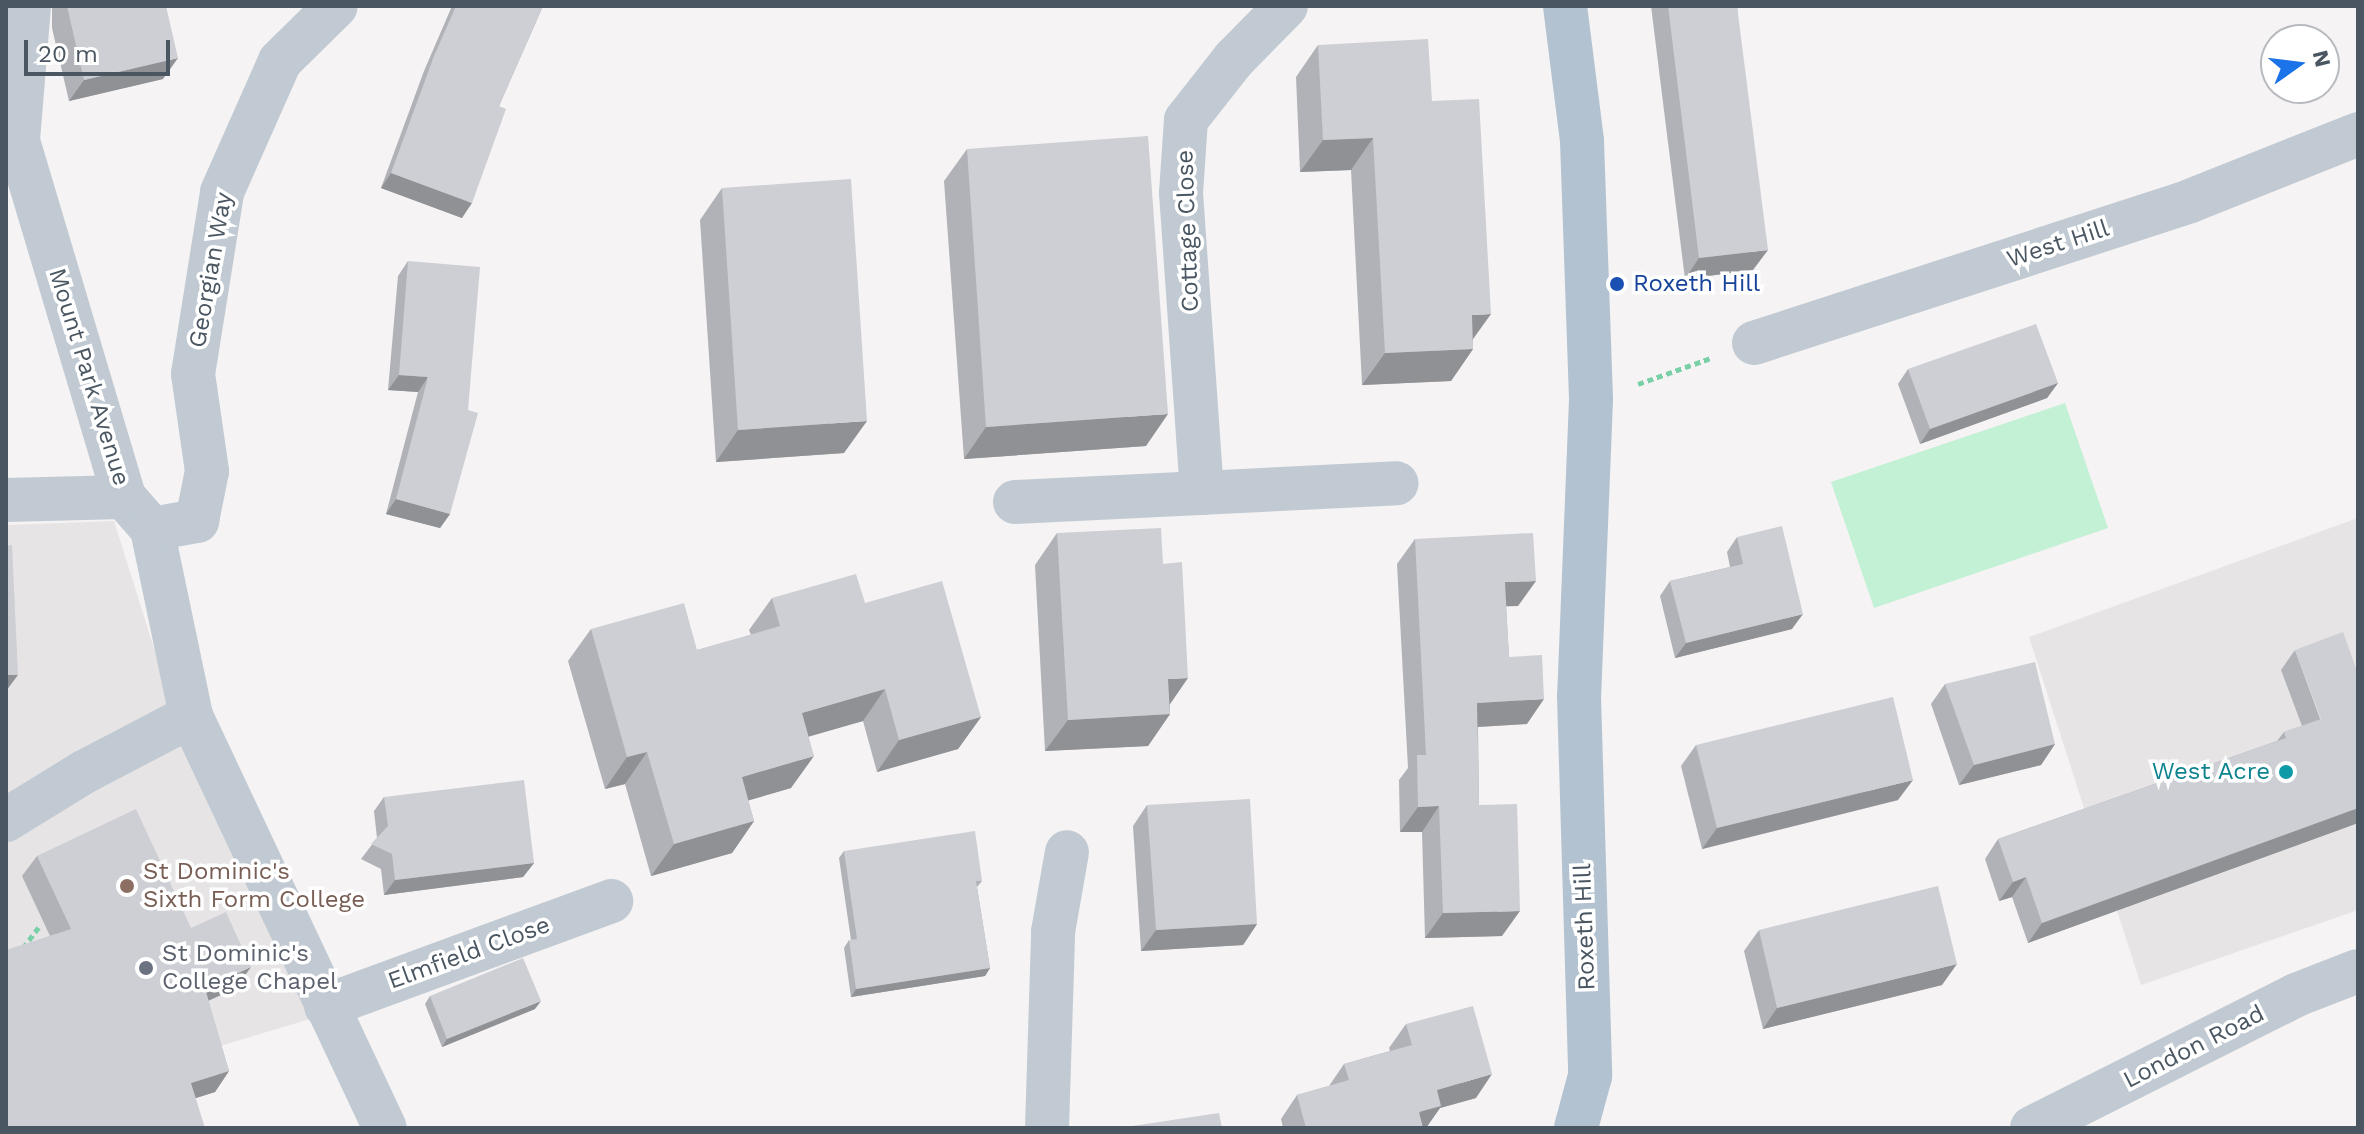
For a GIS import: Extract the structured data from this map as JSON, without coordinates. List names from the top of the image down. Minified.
{"streets":{"main road":["Roxeth Hill"],"street":["Cottage Close","West Hill","Georgian Way","Mount Park Avenue","Elmfield Close","London Road"]},"crossings":[["Georgian Way","Mount Park Avenue"],["Mount Park Avenue","Elmfield Close"]],"places":["Roxeth Hill","West Acre","St Dominic's Sixth Form College","St Dominic's College Chapel"],"scale_bar":"20 m","north":"right"}
